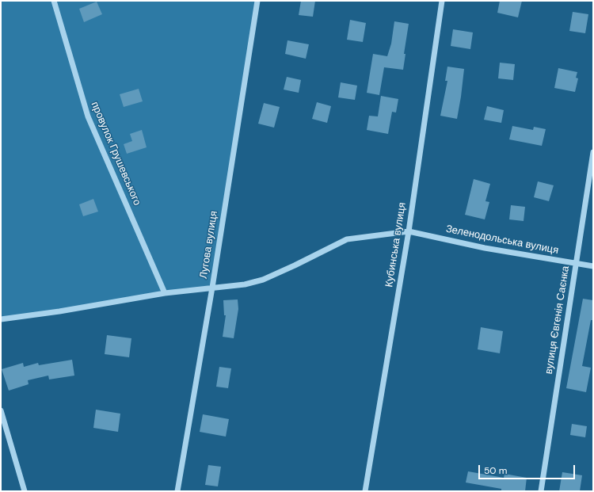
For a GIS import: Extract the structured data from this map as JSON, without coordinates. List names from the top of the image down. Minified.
{"streets":{"street":["провулок Грушевського","Зеленодольська вулиця","Лугова вулиця","Кубинська вулиця","вулиця Євгенія Саєнка"]},"crossings":[["провулок Грушевського","Зеленодольська вулиця"],["Зеленодольська вулиця","Лугова вулиця"],["Зеленодольська вулиця","Кубинська вулиця"],["Зеленодольська вулиця","вулиця Євгенія Саєнка"]],"scale_bar":"50 m"}
